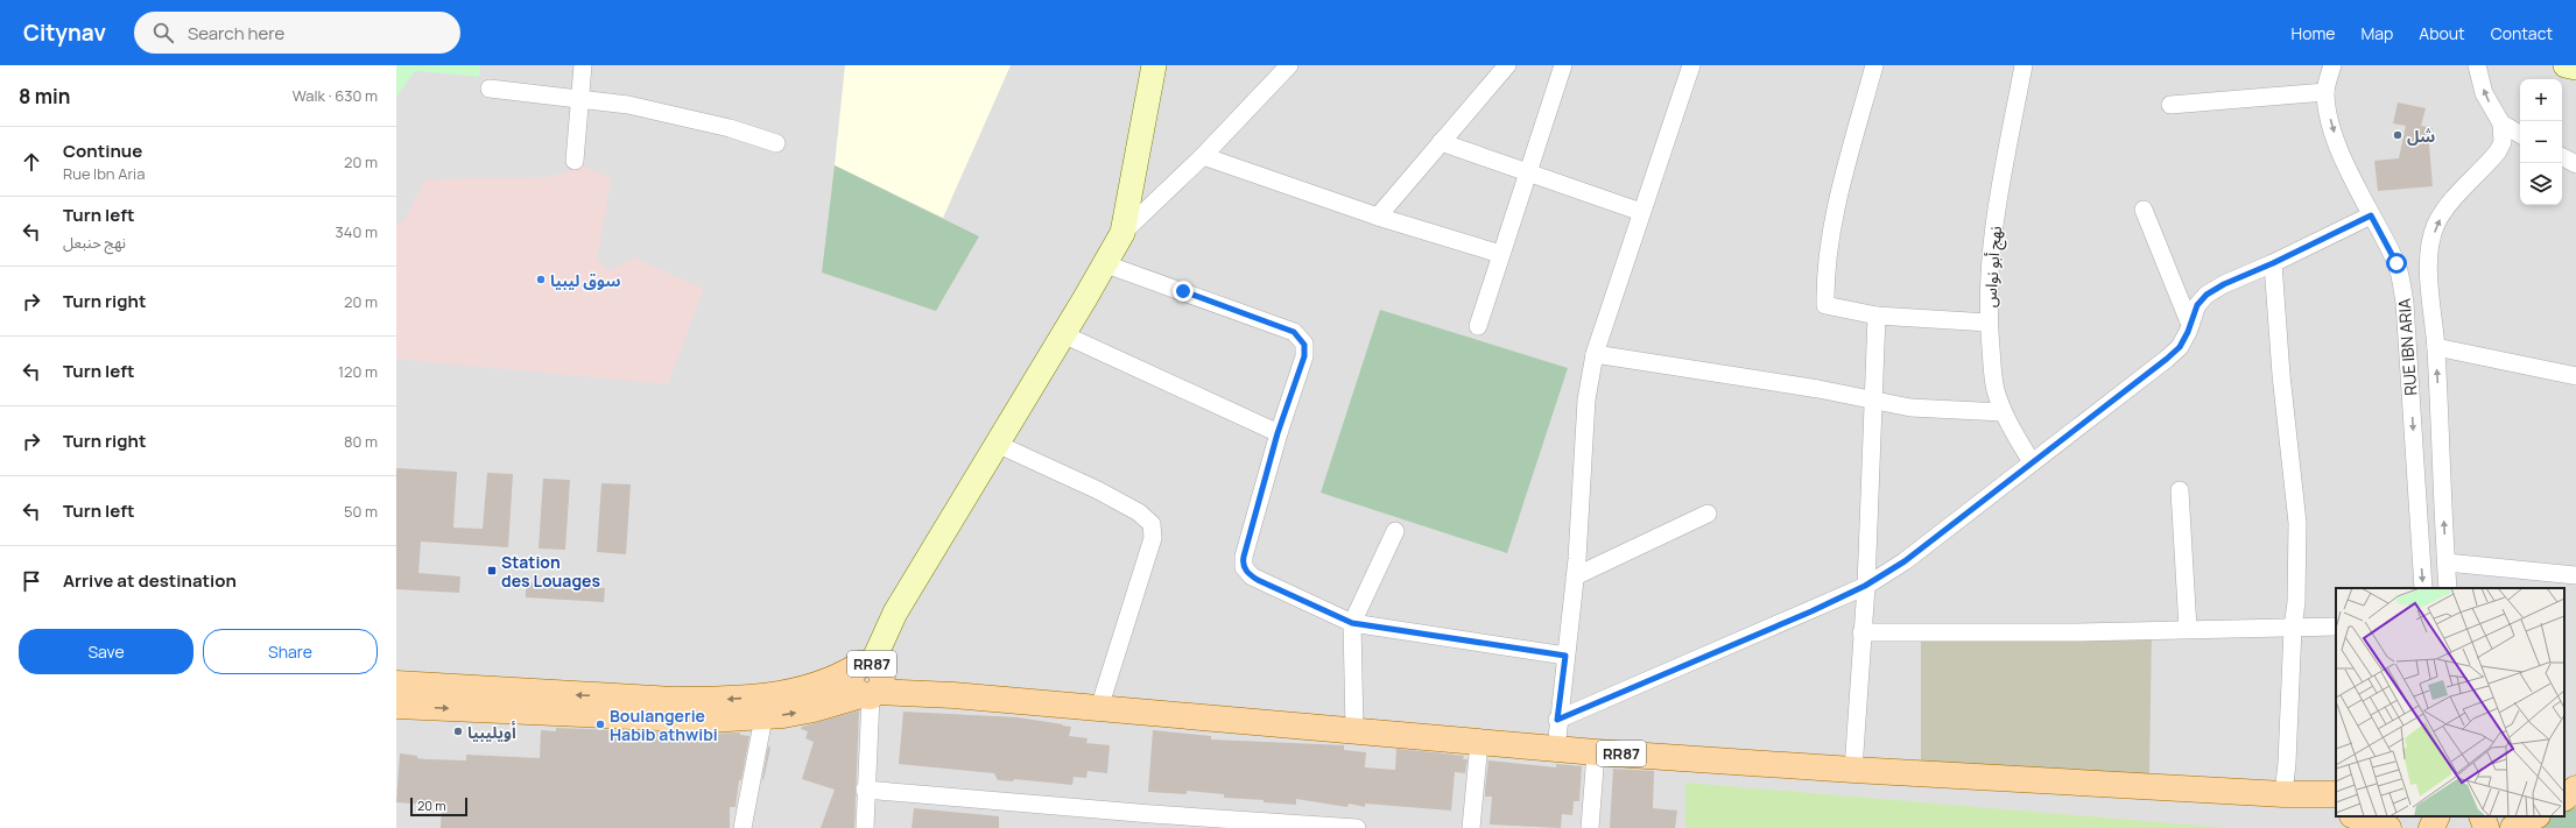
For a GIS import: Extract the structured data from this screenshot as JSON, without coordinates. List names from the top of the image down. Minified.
{"streets":{"main road":["RR87"],"street":["نهج أبو نواس","RUE IBN ARIA"]},"places":{"other":["شل","سوق ليبيا","Boulangerie Habib athwibi","أويليبيا"],"transit":["Station des Louages"]},"scale_bar":"20 m","page":{"header":"Citynav","search":"Search here","nav":["Home","Map","About","Contact"],"heading":["8 min","Walk · 630 m"],"map_buttons":["+","−"],"list":[["Continue","Rue Ibn Aria","20 m"],["Turn left","نهج حنبعل","340 m"],["Turn right","20 m"],["Turn left","120 m"],["Turn right","80 m"],["Turn left","50 m"],"Arrive at destination"],"buttons":["Save","Share"],"scale":"20 m"}}
